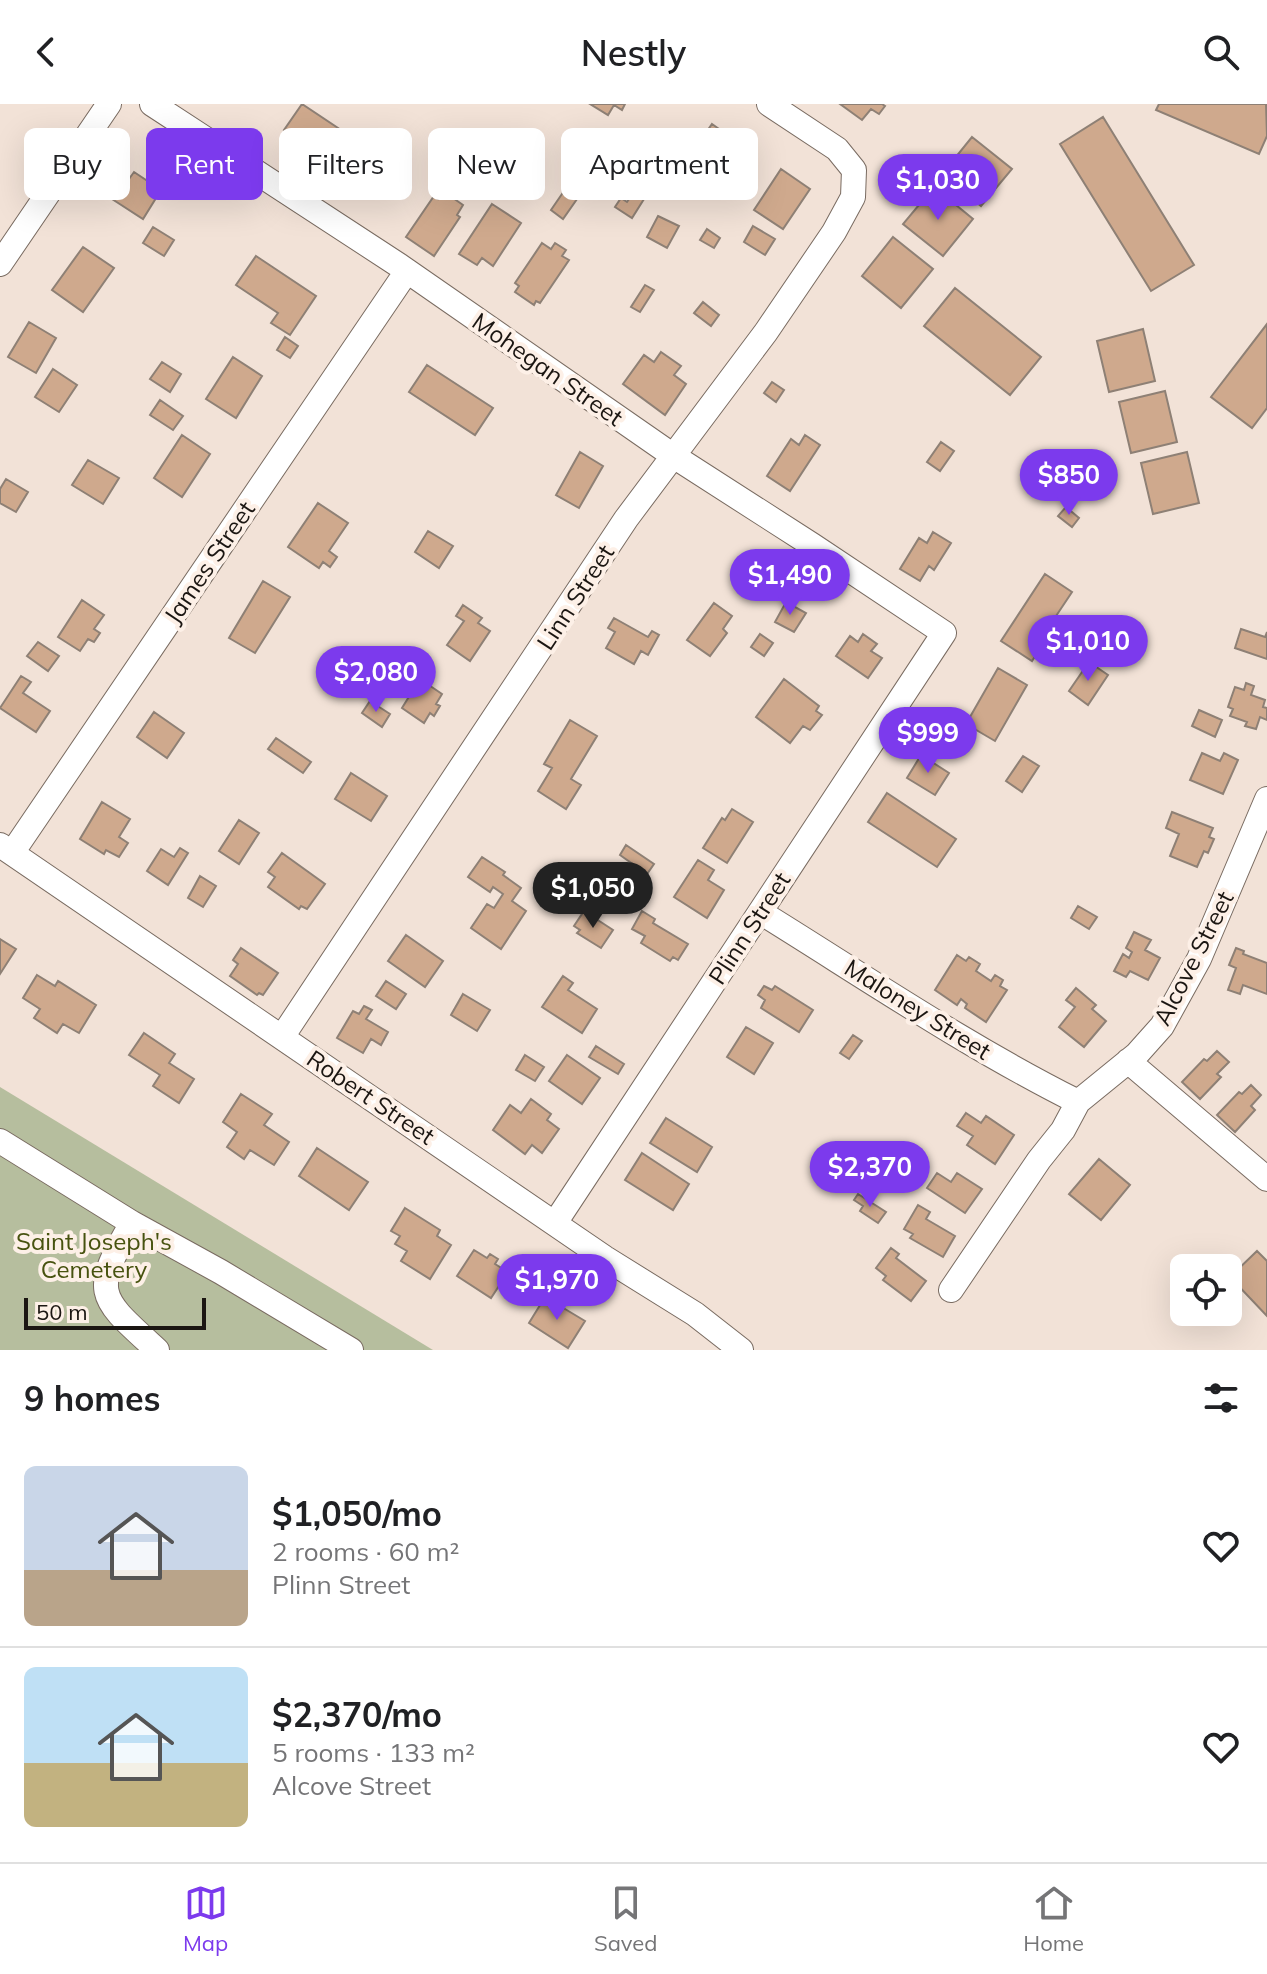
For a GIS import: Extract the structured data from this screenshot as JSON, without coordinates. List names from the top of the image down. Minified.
{"streets":{"street":["Mohegan Street","James Street","Linn Street","Plinn Street","Alcove Street","Maloney Street","Robert Street"]},"crossings":[["Mohegan Street","James Street"],["Mohegan Street","Linn Street"],["Mohegan Street","Plinn Street"],["James Street","Robert Street"],["Linn Street","Robert Street"],["Plinn Street","Maloney Street"],["Plinn Street","Robert Street"],["Alcove Street","Maloney Street"]],"parks":["Saint Joseph's Cemetery"],"scale_bar":"50 m","page":{"header":"Nestly","chip":["Buy","Rent","Filters","New","Apartment"],"price":["$1,030","$850","$1,490","$1,010","$2,080","$999","$1,050","$2,370","$1,970"],"scale":"50 m","heading":"9 homes","list":[{"name":"$1,050/mo","note":"2 rooms · 60 m² · Plinn Street"},{"name":"$2,370/mo","note":"5 rooms · 133 m² · Alcove Street"}],"tabs":["Map","Saved","Home"]}}
